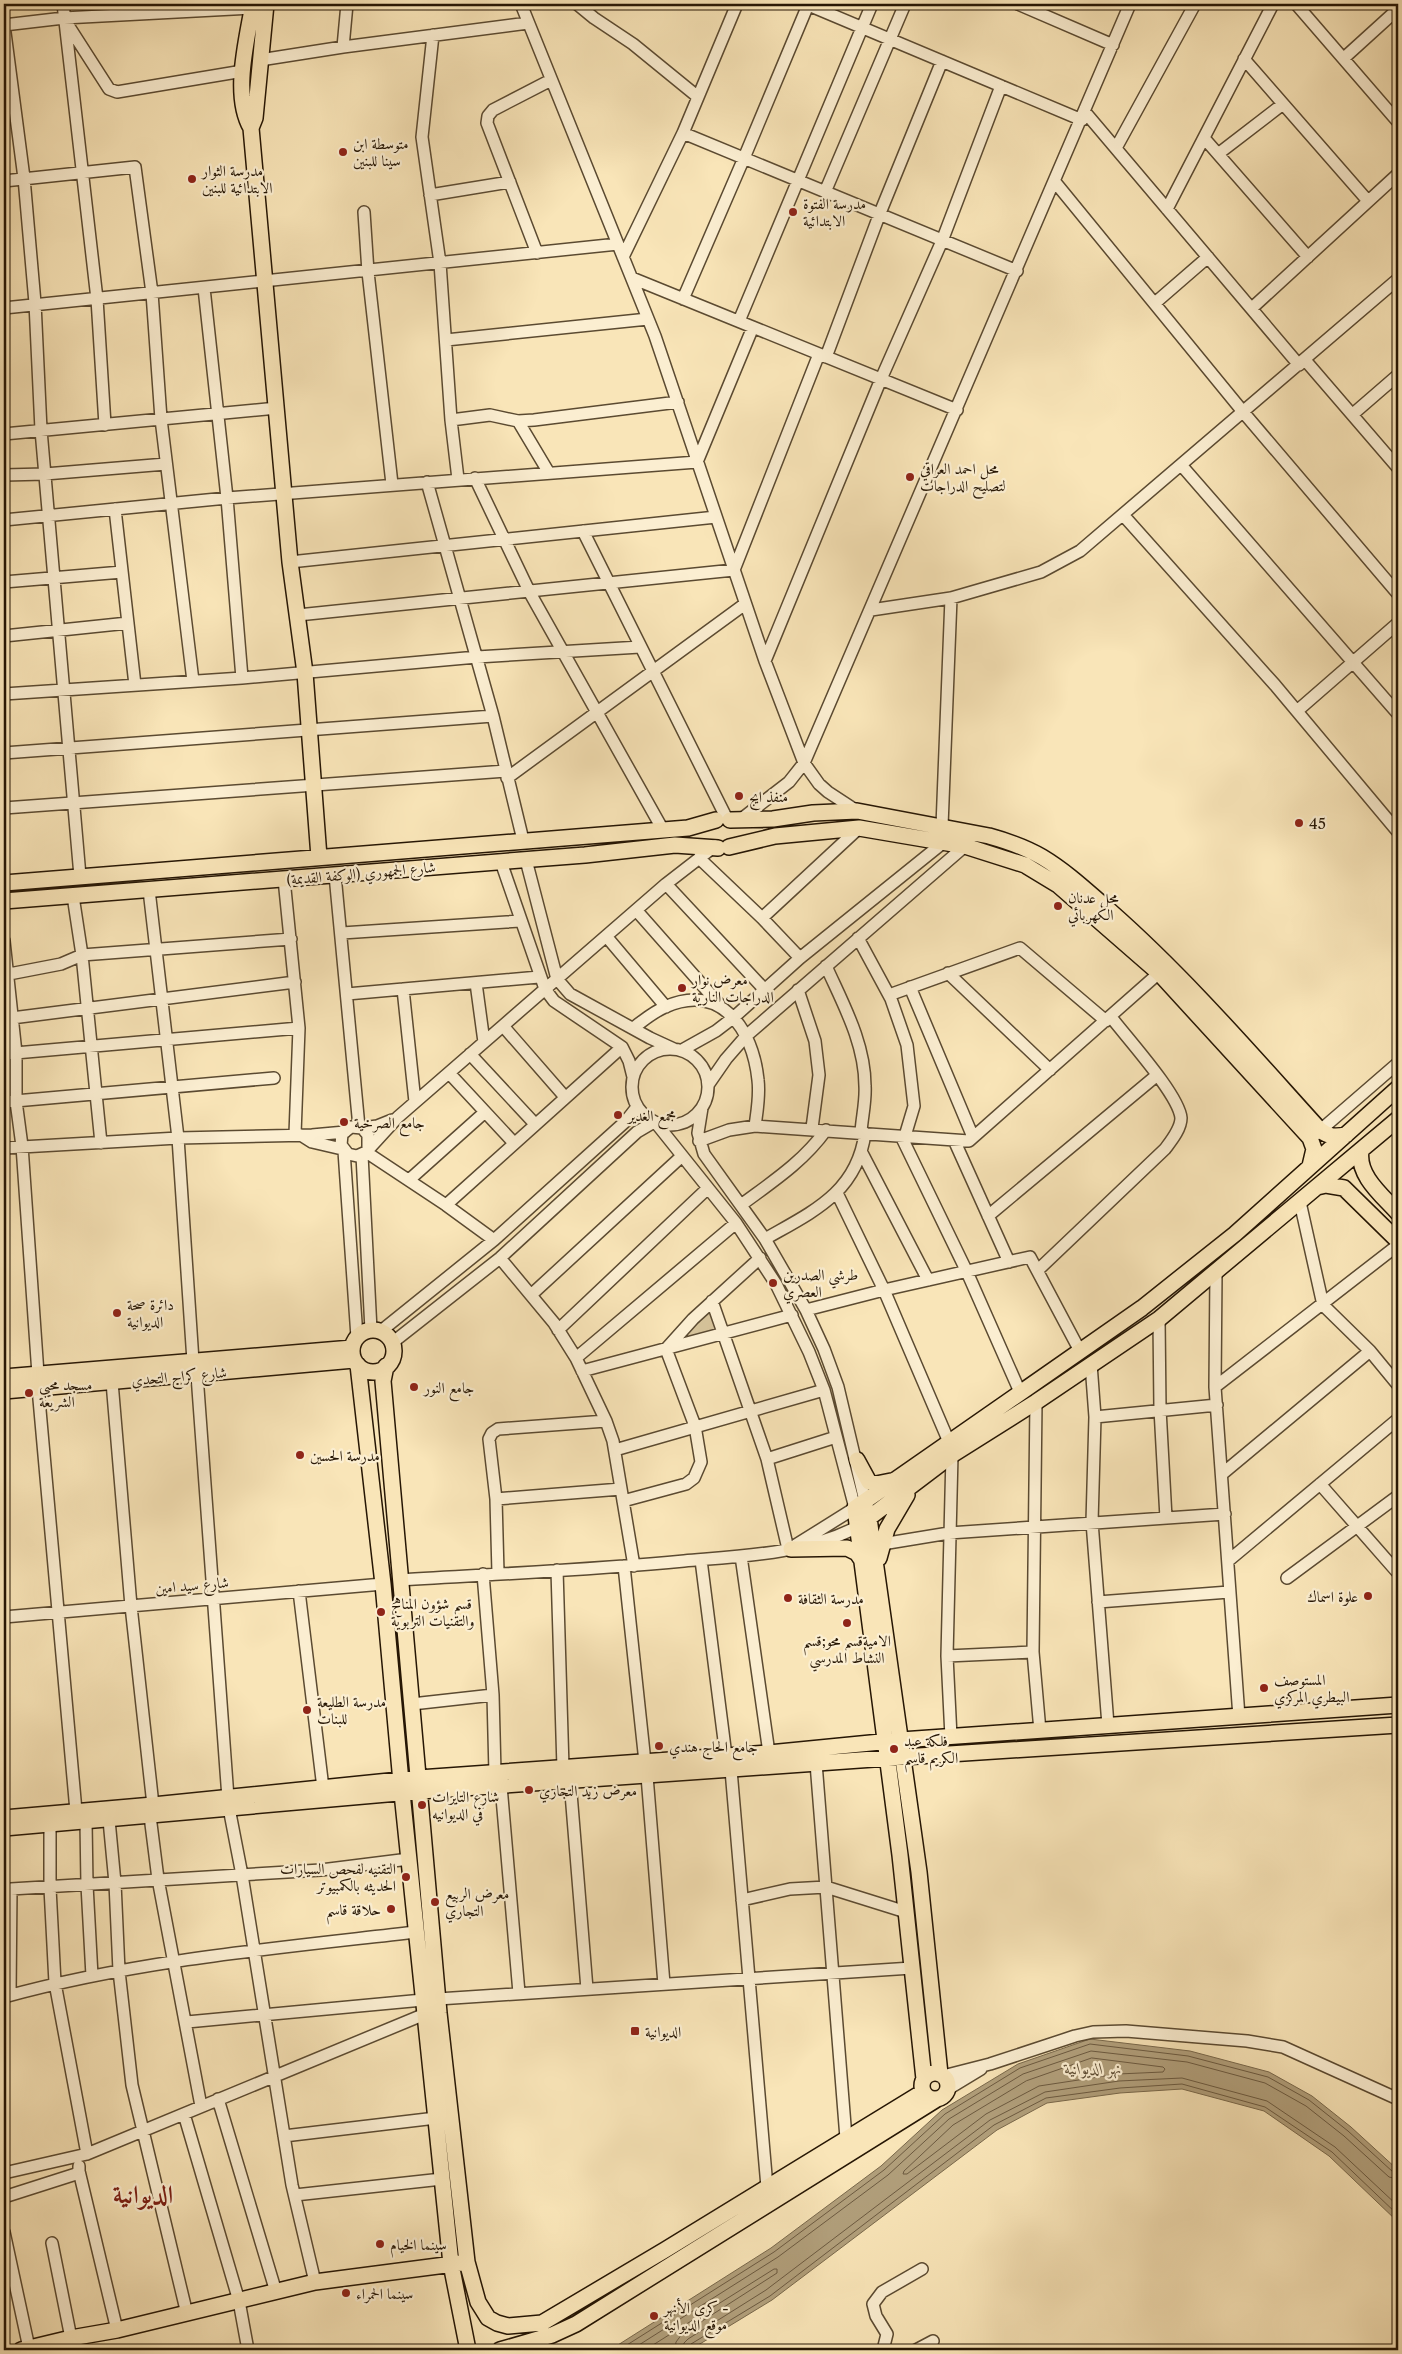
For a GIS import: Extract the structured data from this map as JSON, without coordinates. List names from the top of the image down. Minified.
{"streets":{"main road":["شارع الجمهوري (الوكفة القديمة)","شارع كراج التحدي"],"street":["شارع سيد امين"]},"districts":["الديوانية"],"water":["نهر الديوانية"],"places":{"other":["متوسطة ابن سينا للبنين","مدرسة الثوار الابتدائية للبنين","مدرسة الفتوة الابتدائية","محل احمد العراقي لتصليح الدراجات","منفذ ايج","45","محل عدنان الكهربائي","معرض نوار الدراجات النارية","مجمع الغدير","جامع الصرخية","طرشي الصدرين العصري","دائرة صحة الديوانية","جامع النور","مسجد محيي الشريعة","مدرسة الحسين","علوة اسماك","مدرسة الثقافة","قسم شؤون المناهج والتقنيات التربوية","الاميةقسم محو;قسم النشاط المدرسي","المستوصف البيطري المركزي","مدرسة الطليعة للبنات","جامع الحاج هندي","فلكة عبد الكريم قاسم","معرض زيد التجاري","شارع التايرات في الديوانيه","التقنيه لفحص السيارات الحديثه بالكمبيوتر","معرض الربيع التجاري","حلاقة قاسم","سينما الخيام","سينما الحمراء","كري الأنهر - موقع الديوانية"],"transit":["الديوانية"]}}
